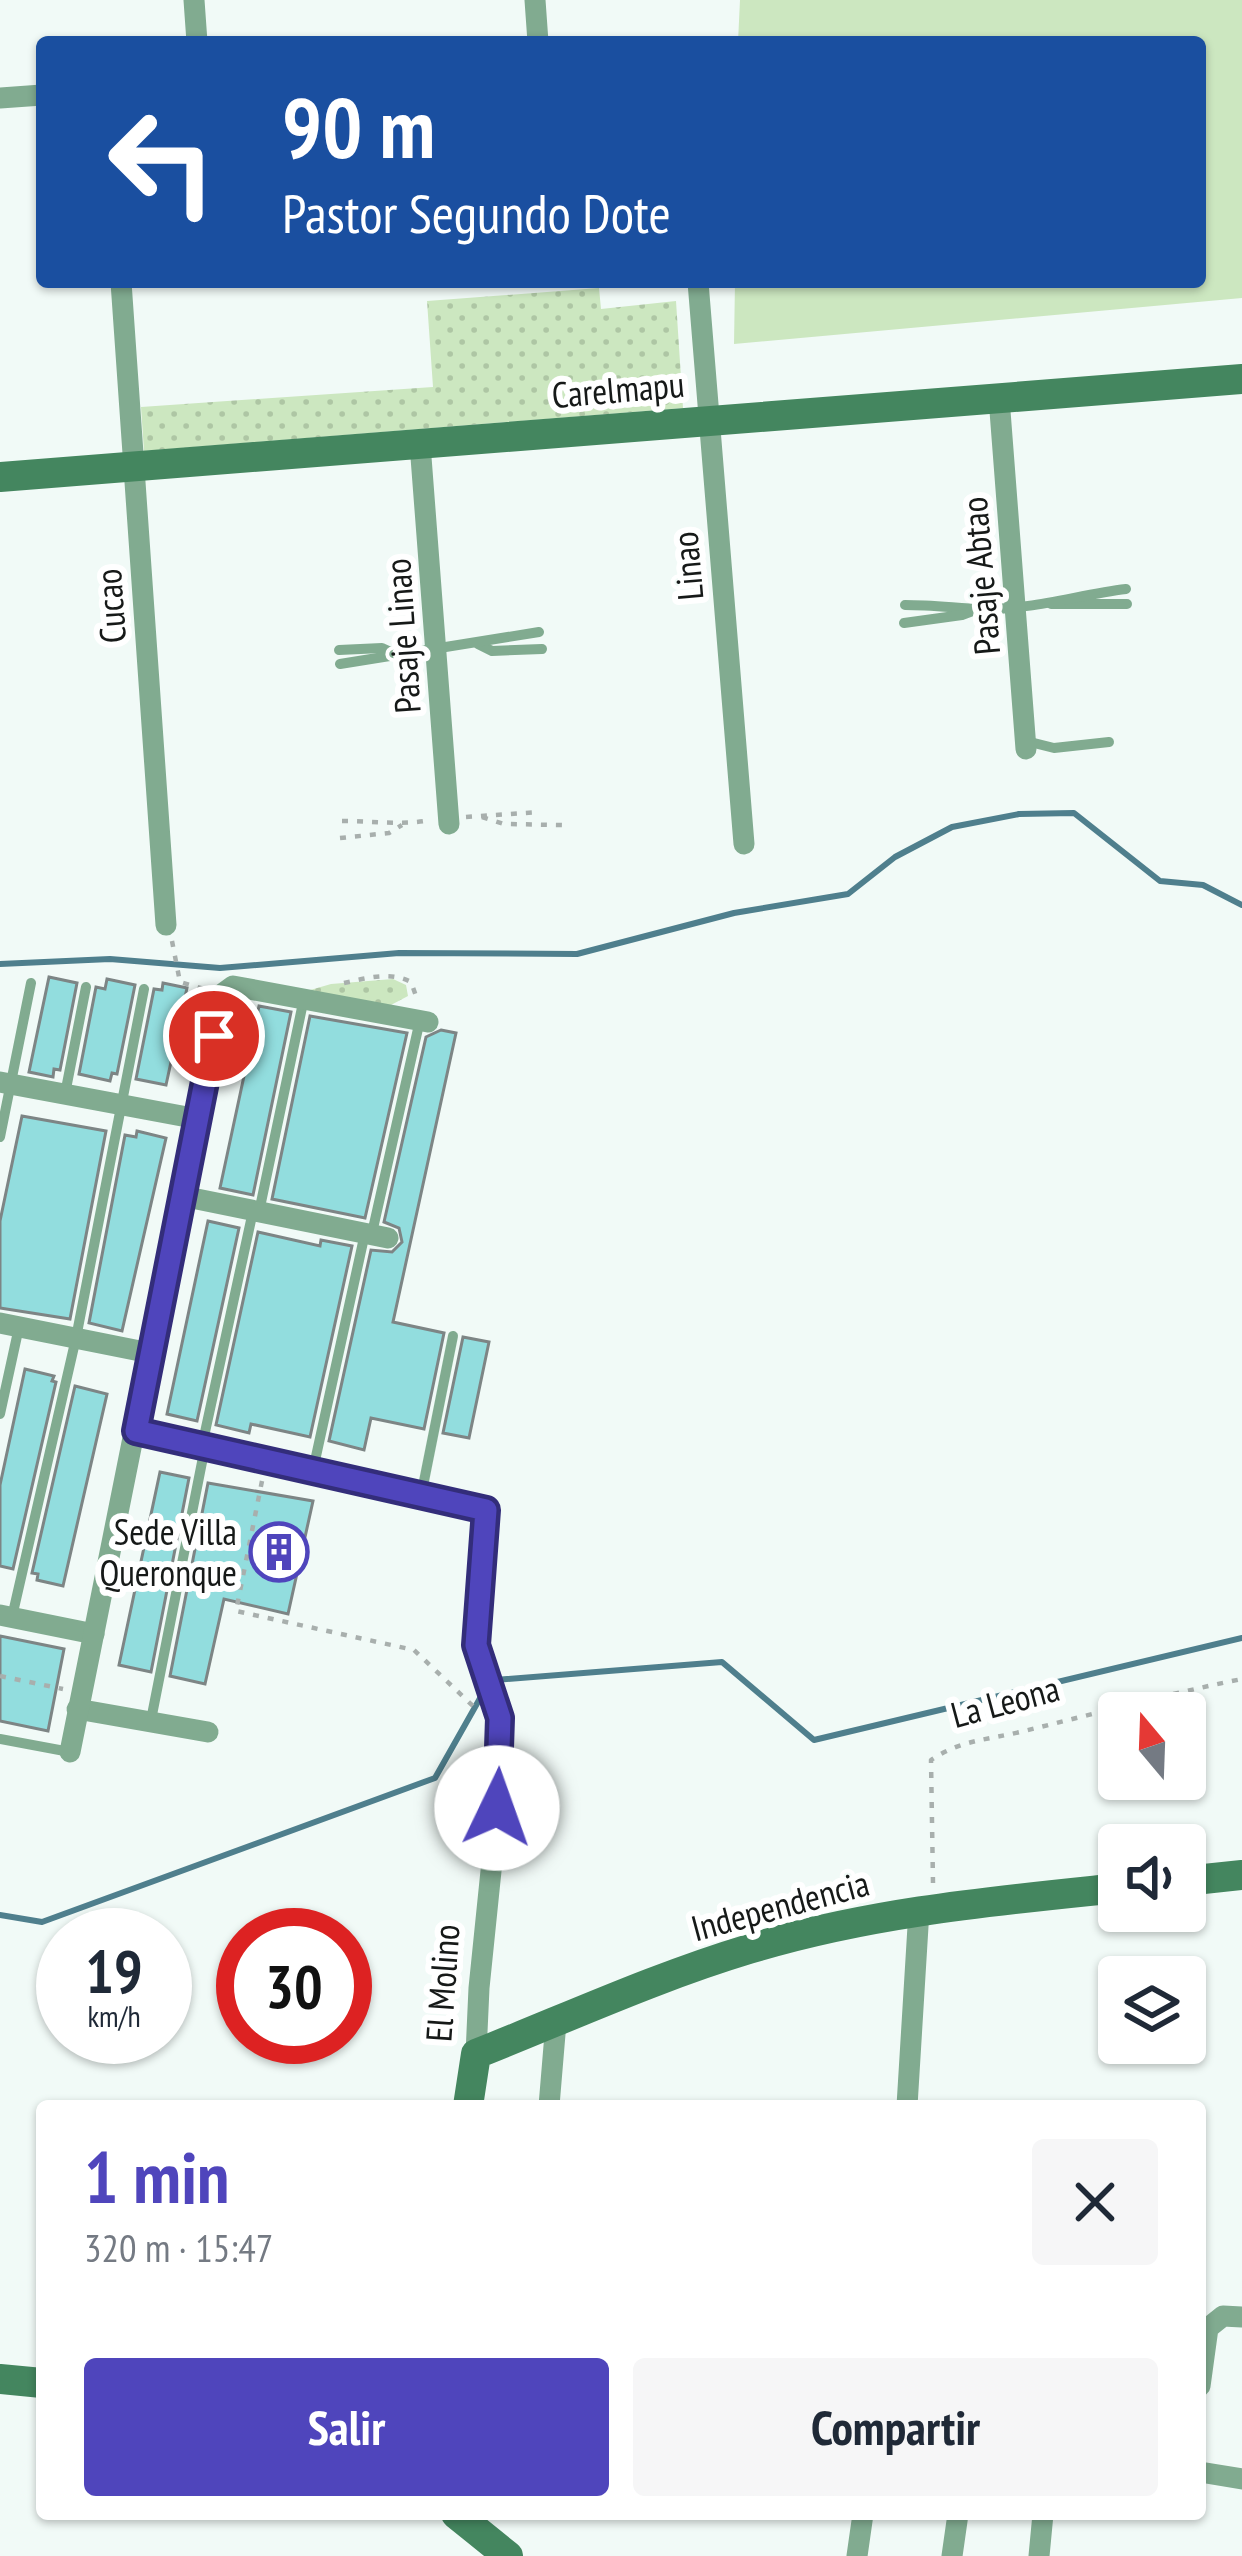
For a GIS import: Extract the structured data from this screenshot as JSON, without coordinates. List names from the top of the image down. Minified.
{"streets":{"street":["Carelmapu","Linao","Pasaje Abtao","Cucao","Pasaje Linao","Independencia","El Molino"],"path":["La Leona"]},"crossings":[["Carelmapu","Linao"],["Carelmapu","Pasaje Abtao"],["Carelmapu","Cucao"],["Carelmapu","Pasaje Linao"],["La Leona","Independencia"],["Independencia","El Molino"]],"places":{"building":["Sede Villa Queronque"]},"north":"top","page":{"turn":["90 m","Pastor Segundo Dote"],"speed":"19 km/h","limit":"30","heading":["1 min","320 m · 15:47"],"buttons":["Salir","Compartir"]}}
